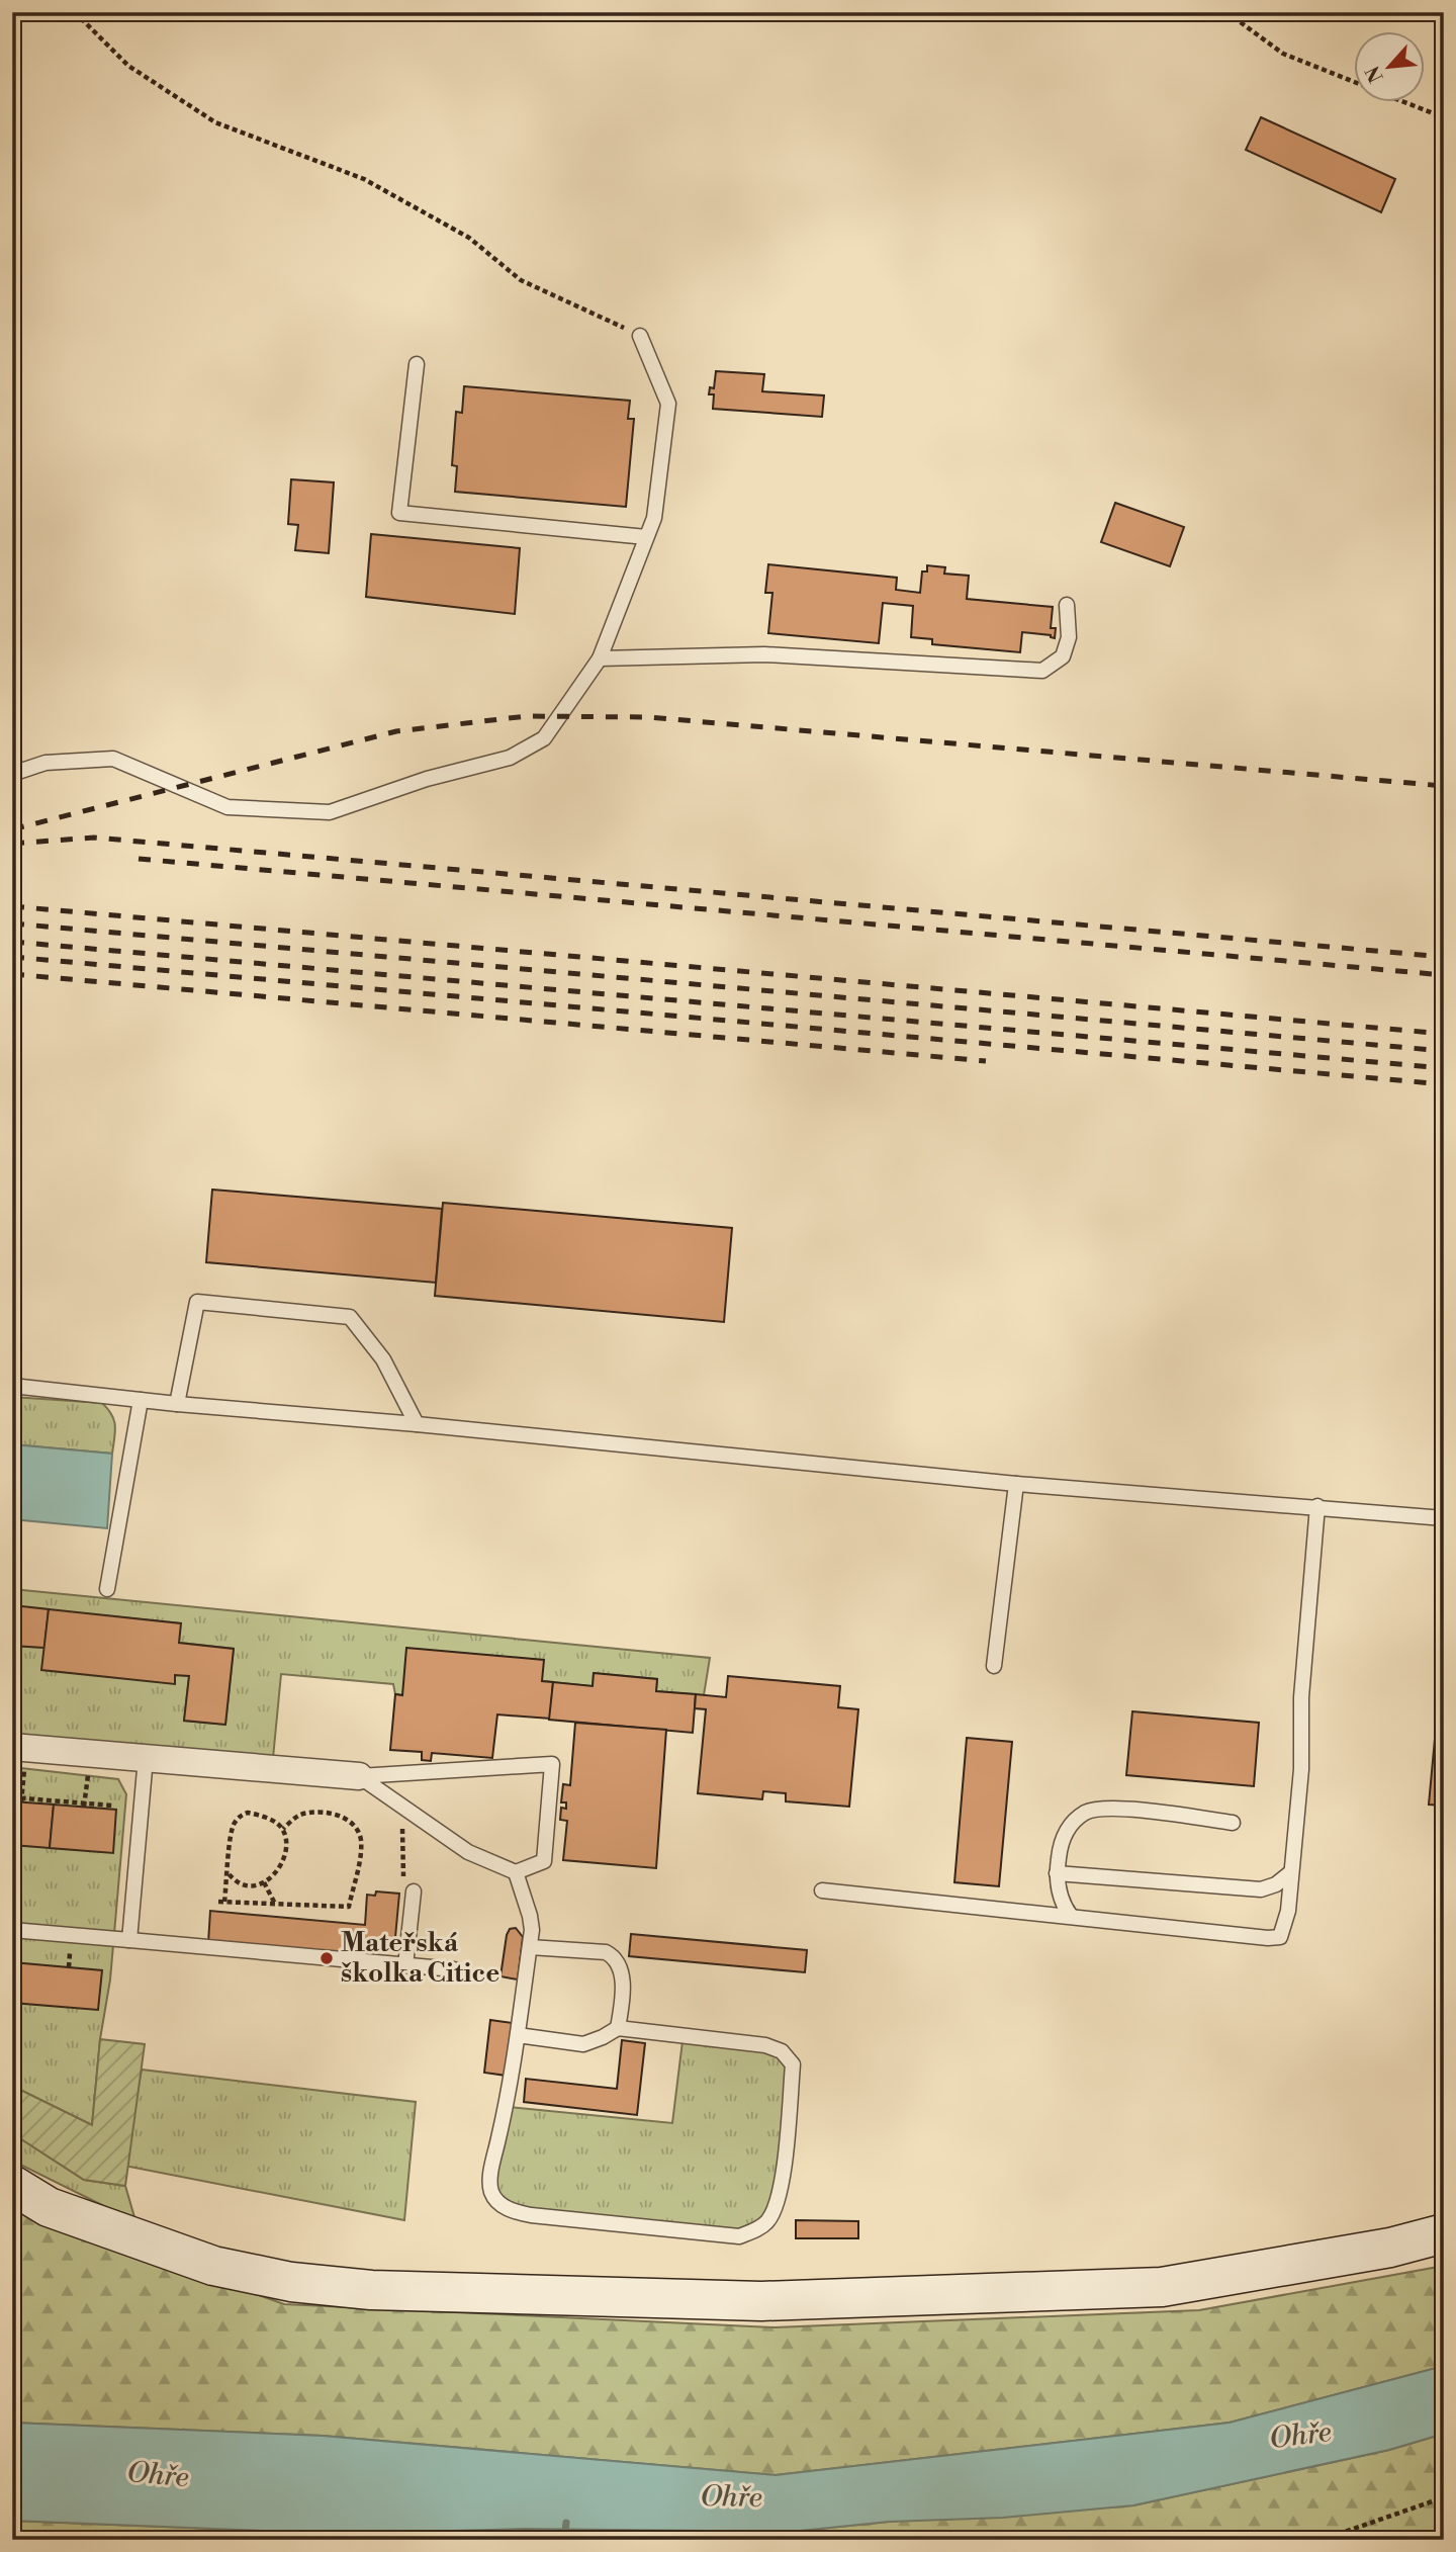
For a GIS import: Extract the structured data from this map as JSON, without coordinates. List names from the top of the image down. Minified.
{"water":["Ohře"],"places":["Mateřská školka Citice"],"north":"bottom left"}
